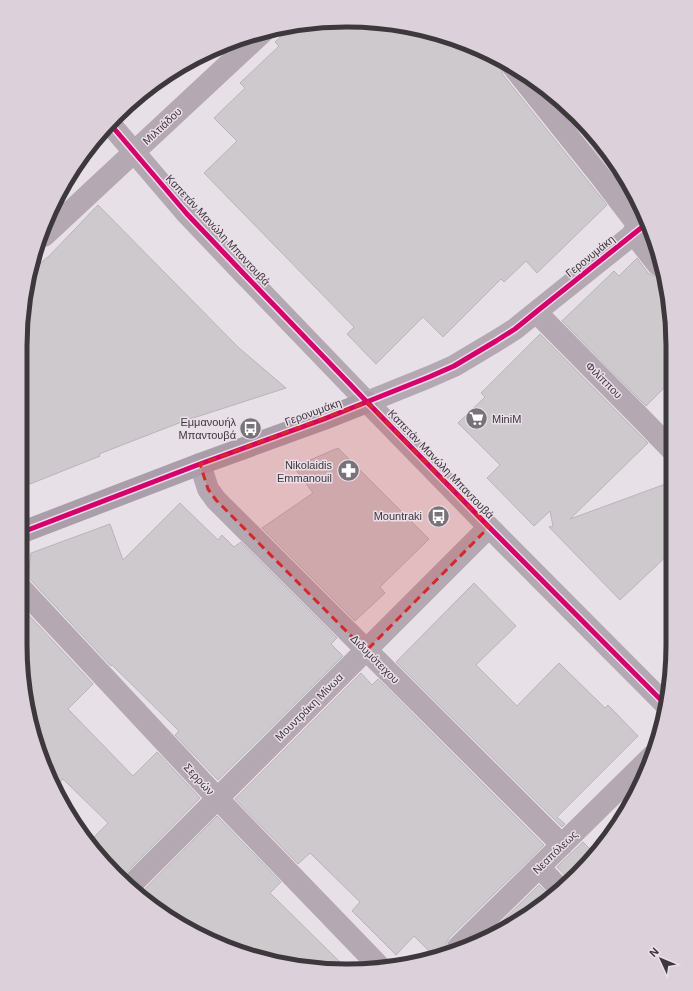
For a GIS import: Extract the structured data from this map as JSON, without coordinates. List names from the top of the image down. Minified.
{"streets":{"street":["Μιλτιάδου","Καπετάν Μανώλη Μπαντουβά","Γερονυμάκη","Φιλίππου","Διδυμότειχου","Μουντράκη Μίνωα","Σερρών","Νεαπόλεως"]},"crossings":[["Μιλτιάδου","Καπετάν Μανώλη Μπαντουβά"],["Καπετάν Μανώλη Μπαντουβά","Γερονυμάκη"],["Καπετάν Μανώλη Μπαντουβά","Μουντράκη Μίνωα"],["Γερονυμάκη","Φιλίππου"],["Γερονυμάκη","Διδυμότειχου"],["Διδυμότειχου","Μουντράκη Μίνωα"],["Διδυμότειχου","Νεαπόλεως"],["Μουντράκη Μίνωα","Σερρών"]],"places":{"supermarket":["MiniM"],"bus stop":["Εμμανουήλ Μπαντουβά","Mountraki"],"pharmacy":["Nikolaidis Emmanouil"]},"north":"top left"}
